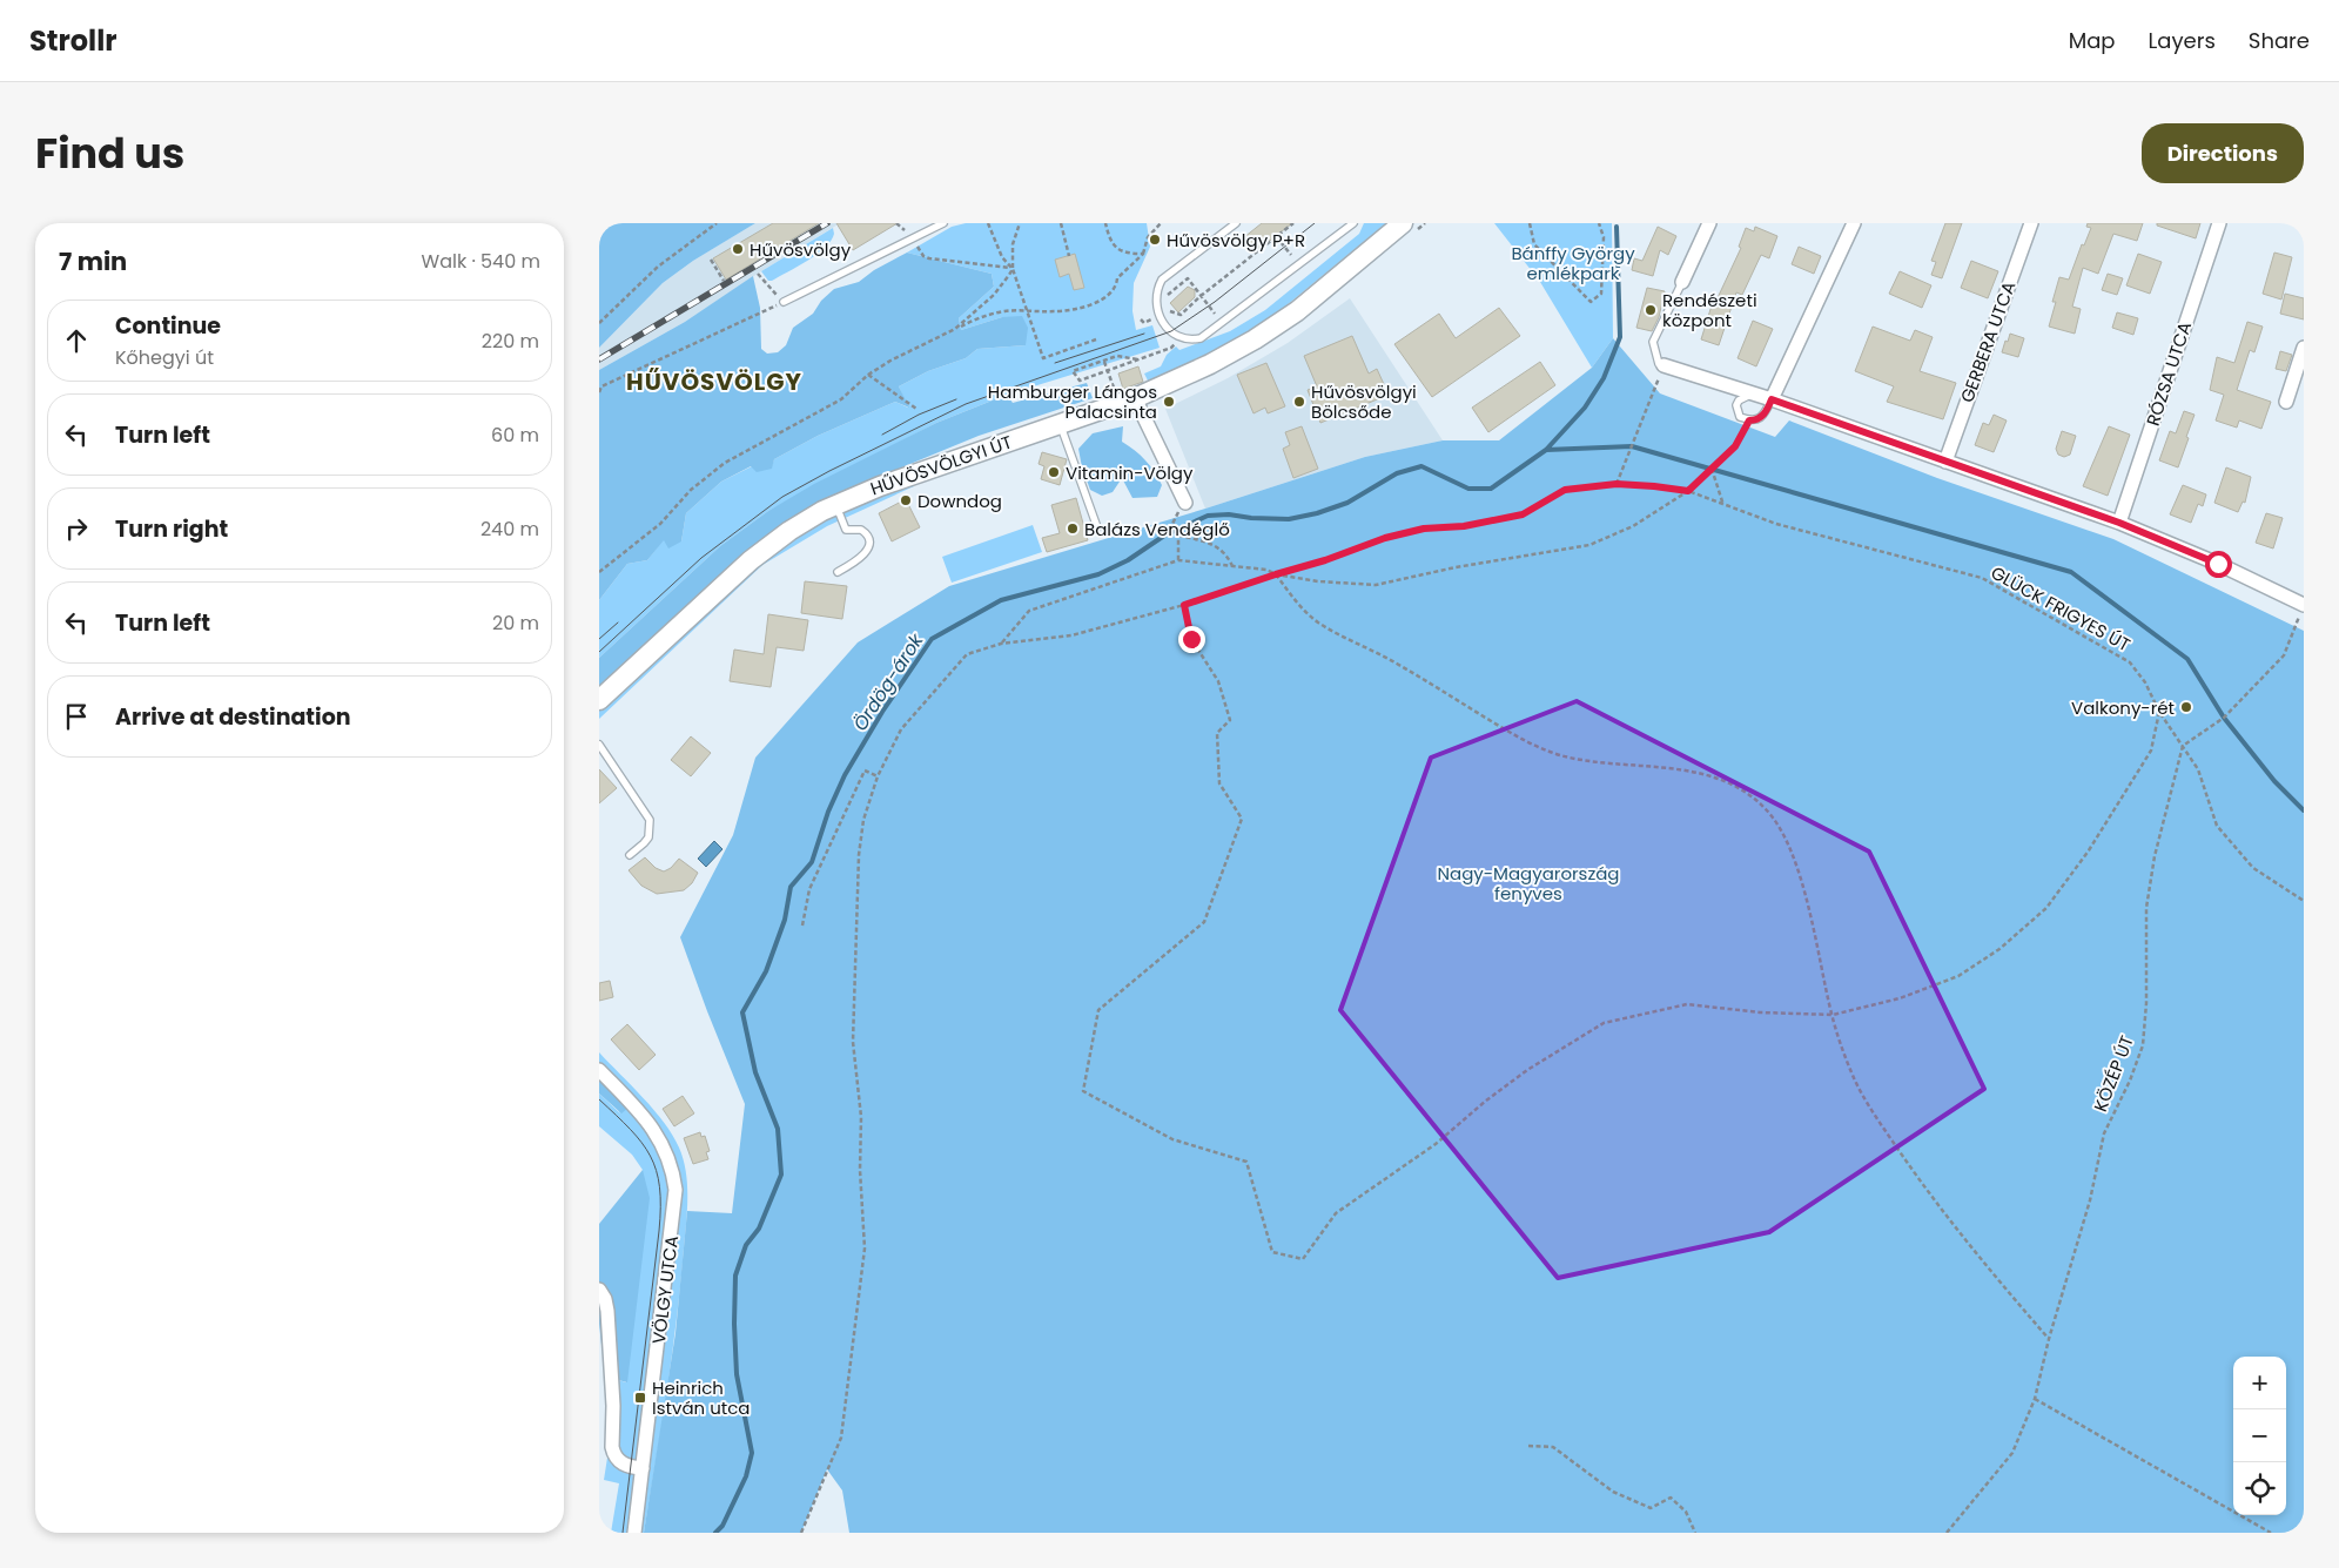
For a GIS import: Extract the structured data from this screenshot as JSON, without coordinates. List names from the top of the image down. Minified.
{"streets":{"main road":["HŰVÖSVÖLGYI ÚT"],"street":["GERBERA UTCA","RÓZSA UTCA","VÖLGY UTCA"],"path":["GLÜCK FRIGYES ÚT","KÖZÉP ÚT"]},"crossings":[["GLÜCK FRIGYES ÚT","KÖZÉP ÚT"]],"districts":["HŰVÖSVÖLGY"],"water":["Ördög-árok"],"parks":["Bánffy György emlékpark","Nagy-Magyarország fenyves"],"places":{"other":["Hűvösvölgy P+R","Hűvösvölgy","Rendészeti központ","Hamburger Lángos Palacsinta","Hűvösvölgyi Bölcsőde","Vitamin-Völgy","Downdog","Balázs Vendéglő","Valkony-rét"],"transit":["Heinrich István utca"]},"page":{"header":"Strollr","nav":["Map","Layers","Share"],"title":"Find us","buttons":"Directions","heading":["7 min","Walk · 540 m"],"list":[["Continue","Kőhegyi út","220 m"],["Turn left","60 m"],["Turn right","240 m"],["Turn left","20 m"],"Arrive at destination"],"map_buttons":["+","−"]}}
